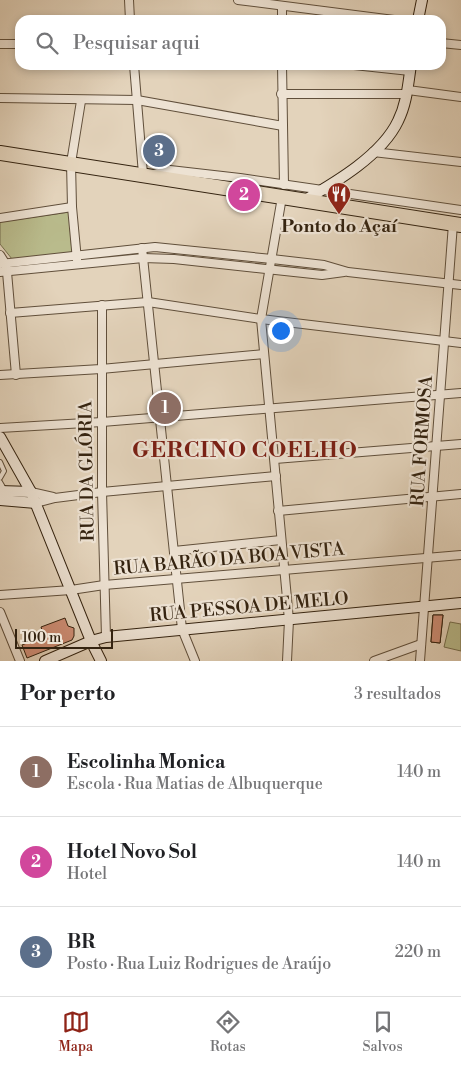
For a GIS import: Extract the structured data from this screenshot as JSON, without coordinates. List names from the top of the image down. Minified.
{"streets":{"street":["RUA FORMOSA","RUA DA GLÓRIA","RUA BARÃO DA BOA VISTA","RUA PESSOA DE MELO"]},"crossings":[["RUA FORMOSA","RUA BARÃO DA BOA VISTA"],["RUA FORMOSA","RUA PESSOA DE MELO"],["RUA DA GLÓRIA","RUA BARÃO DA BOA VISTA"],["RUA DA GLÓRIA","RUA PESSOA DE MELO"]],"districts":["GERCINO COELHO"],"places":{"restaurant":["Ponto do Açaí"]},"scale_bar":"100 m","page":{"search":"Pesquisar aqui","pins":["3","2","1"],"scale":"100 m","heading":["Por perto","3 resultados"],"list":[{"mark":"1","name":"Escolinha Monica","note":"Escola · Rua Matias de Albuquerque","value":"140 m"},{"mark":"2","name":"Hotel Novo Sol","note":"Hotel","value":"140 m"},{"mark":"3","name":"BR","note":"Posto · Rua Luiz Rodrigues de Araújo","value":"220 m"}],"nav":["Mapa","Rotas","Salvos"]}}
